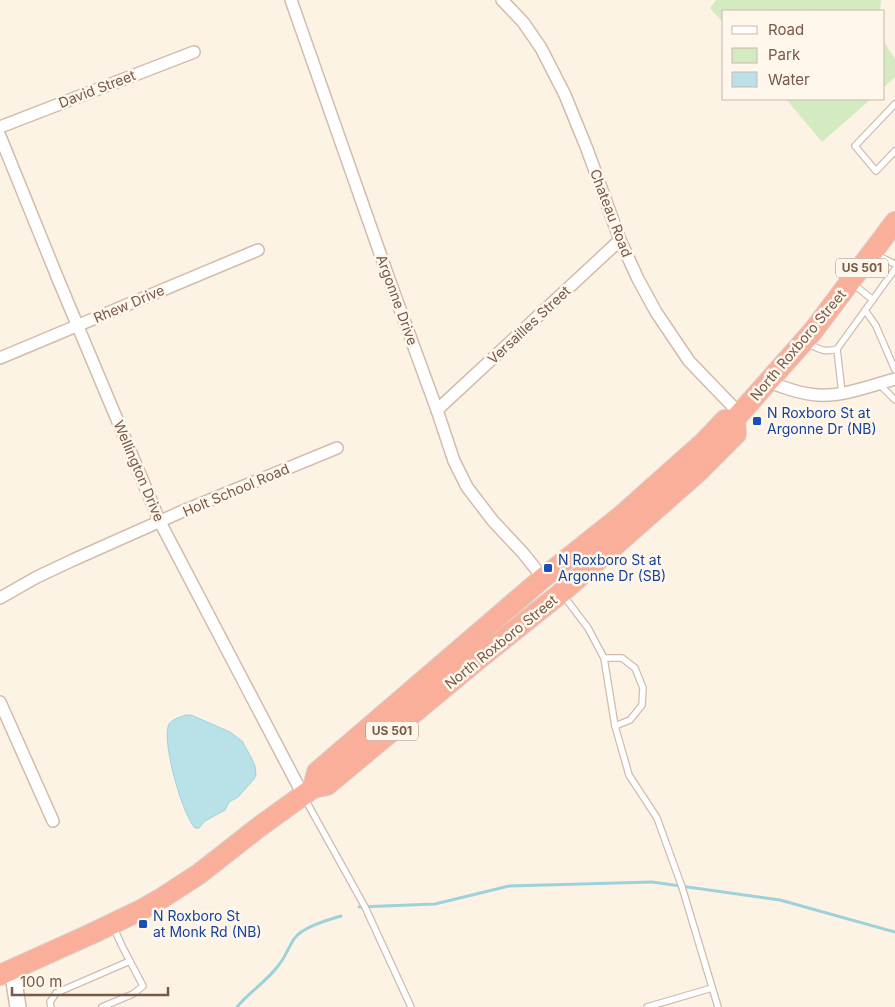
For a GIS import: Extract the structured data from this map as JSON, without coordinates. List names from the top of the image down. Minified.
{"streets":{"highway":["US 501","North Roxboro Street"],"street":["David Street","Chateau Road","Argonne Drive","Rhew Drive","Versailles Street","Wellington Drive","Holt School Road"]},"crossings":[["Chateau Road","Versailles Street"],["Chateau Road","North Roxboro Street"],["Argonne Drive","Versailles Street"],["Argonne Drive","North Roxboro Street"],["Rhew Drive","Wellington Drive"],["North Roxboro Street","Wellington Drive"],["Wellington Drive","Holt School Road"]],"places":{"transit":["N Roxboro St at Argonne Dr (NB)","N Roxboro St at Argonne Dr (SB)","N Roxboro St at Monk Rd (NB)"]},"legend":["Road","Park","Water"],"scale_bar":"100 m"}
